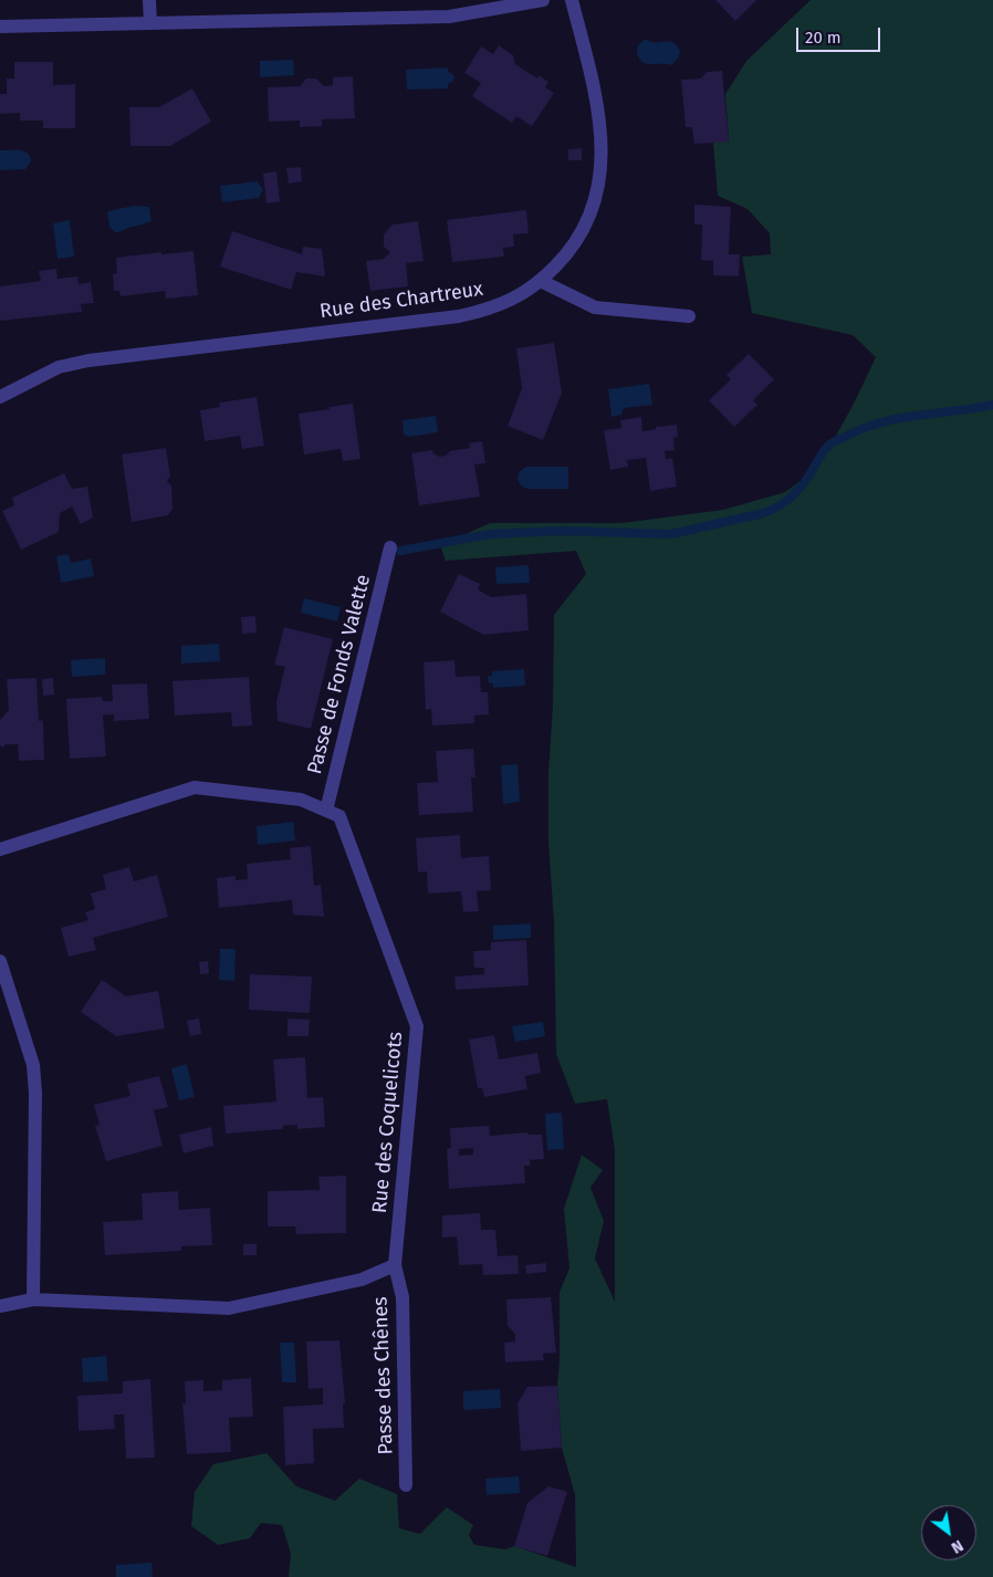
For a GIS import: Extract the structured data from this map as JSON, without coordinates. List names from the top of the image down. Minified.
{"streets":{"street":["Rue des Chartreux","Passe de Fonds Valette","Rue des Coquelicots","Passe des Chênes"]},"crossings":[["Passe de Fonds Valette","Rue des Coquelicots"],["Rue des Coquelicots","Passe des Chênes"]],"scale_bar":"20 m","north":"bottom right"}
